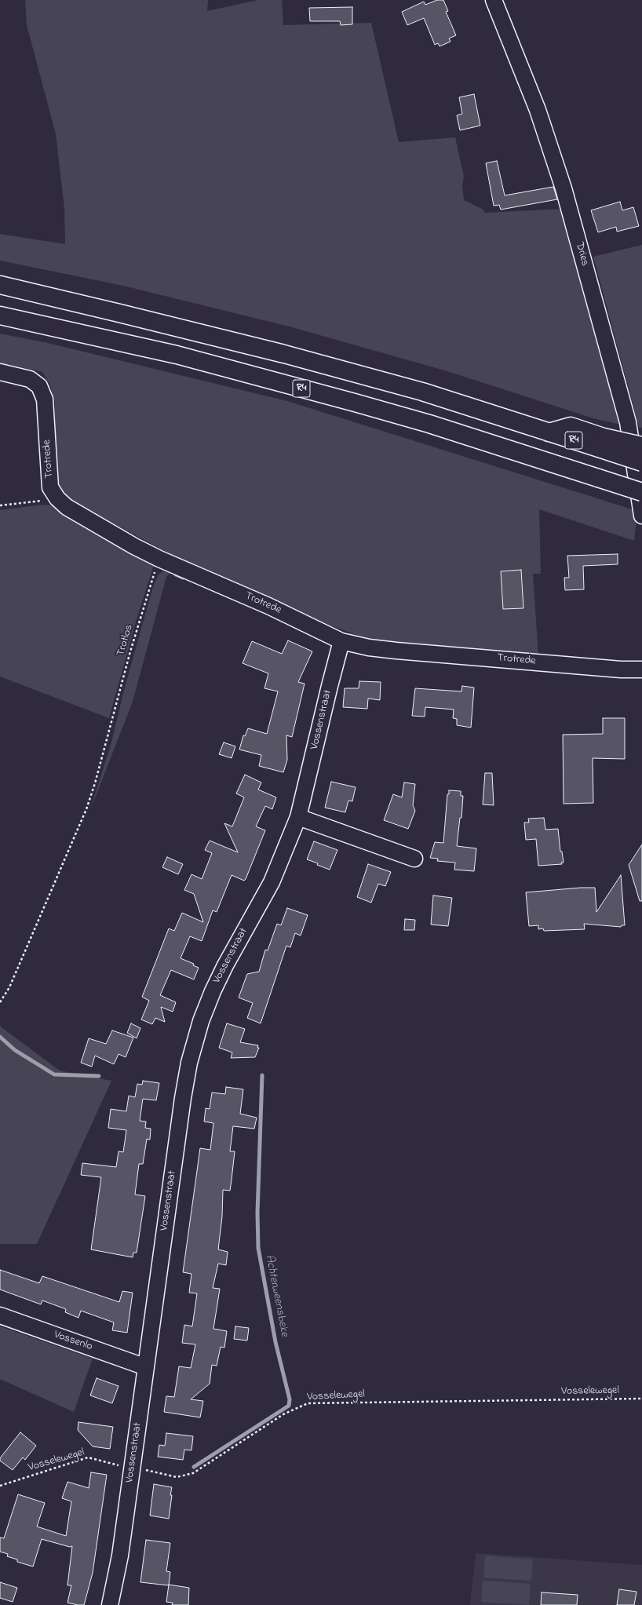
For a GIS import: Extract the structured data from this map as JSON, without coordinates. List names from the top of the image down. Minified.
{"streets":{"highway":["R4"],"street":["Dries","Trotrede","Vossenstraat","Vossenlo"],"path":["Trotlos","Vosselewegel"]},"crossings":[["Trotrede","Trotlos"],["Trotrede","Vossenstraat"],["Vossenstraat","Vossenlo"],["Vossenstraat","Vosselewegel"]],"water":["Achterweensbeke"]}
